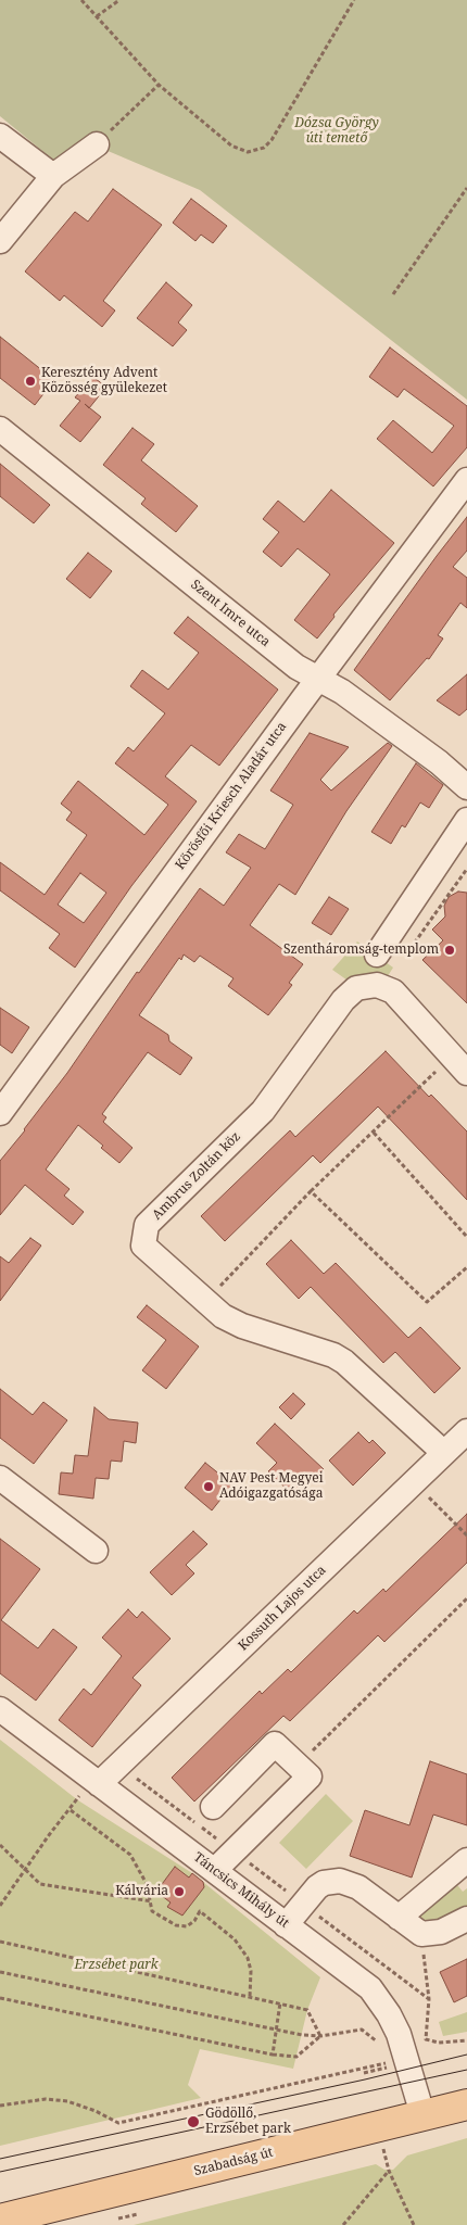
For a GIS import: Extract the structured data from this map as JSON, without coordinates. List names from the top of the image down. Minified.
{"streets":{"main road":["Szabadság út"],"street":["Szent Imre utca","Körösfői Kriesch Aladár utca","Ambrus Zoltán köz","Kossuth Lajos utca","Táncsics Mihály út"]},"crossings":[["Szent Imre utca","Körösfői Kriesch Aladár utca"],["Ambrus Zoltán köz","Kossuth Lajos utca"],["Kossuth Lajos utca","Táncsics Mihály út"],["Táncsics Mihály út","Szabadság út"]],"parks":["Dózsa György úti temető","Erzsébet park"],"places":["Keresztény Advent Közösség gyülekezet","Szentháromság-templom","NAV Pest Megyei Adóigazgatósága","Kálvária","Gödöllő, Erzsébet park"]}
